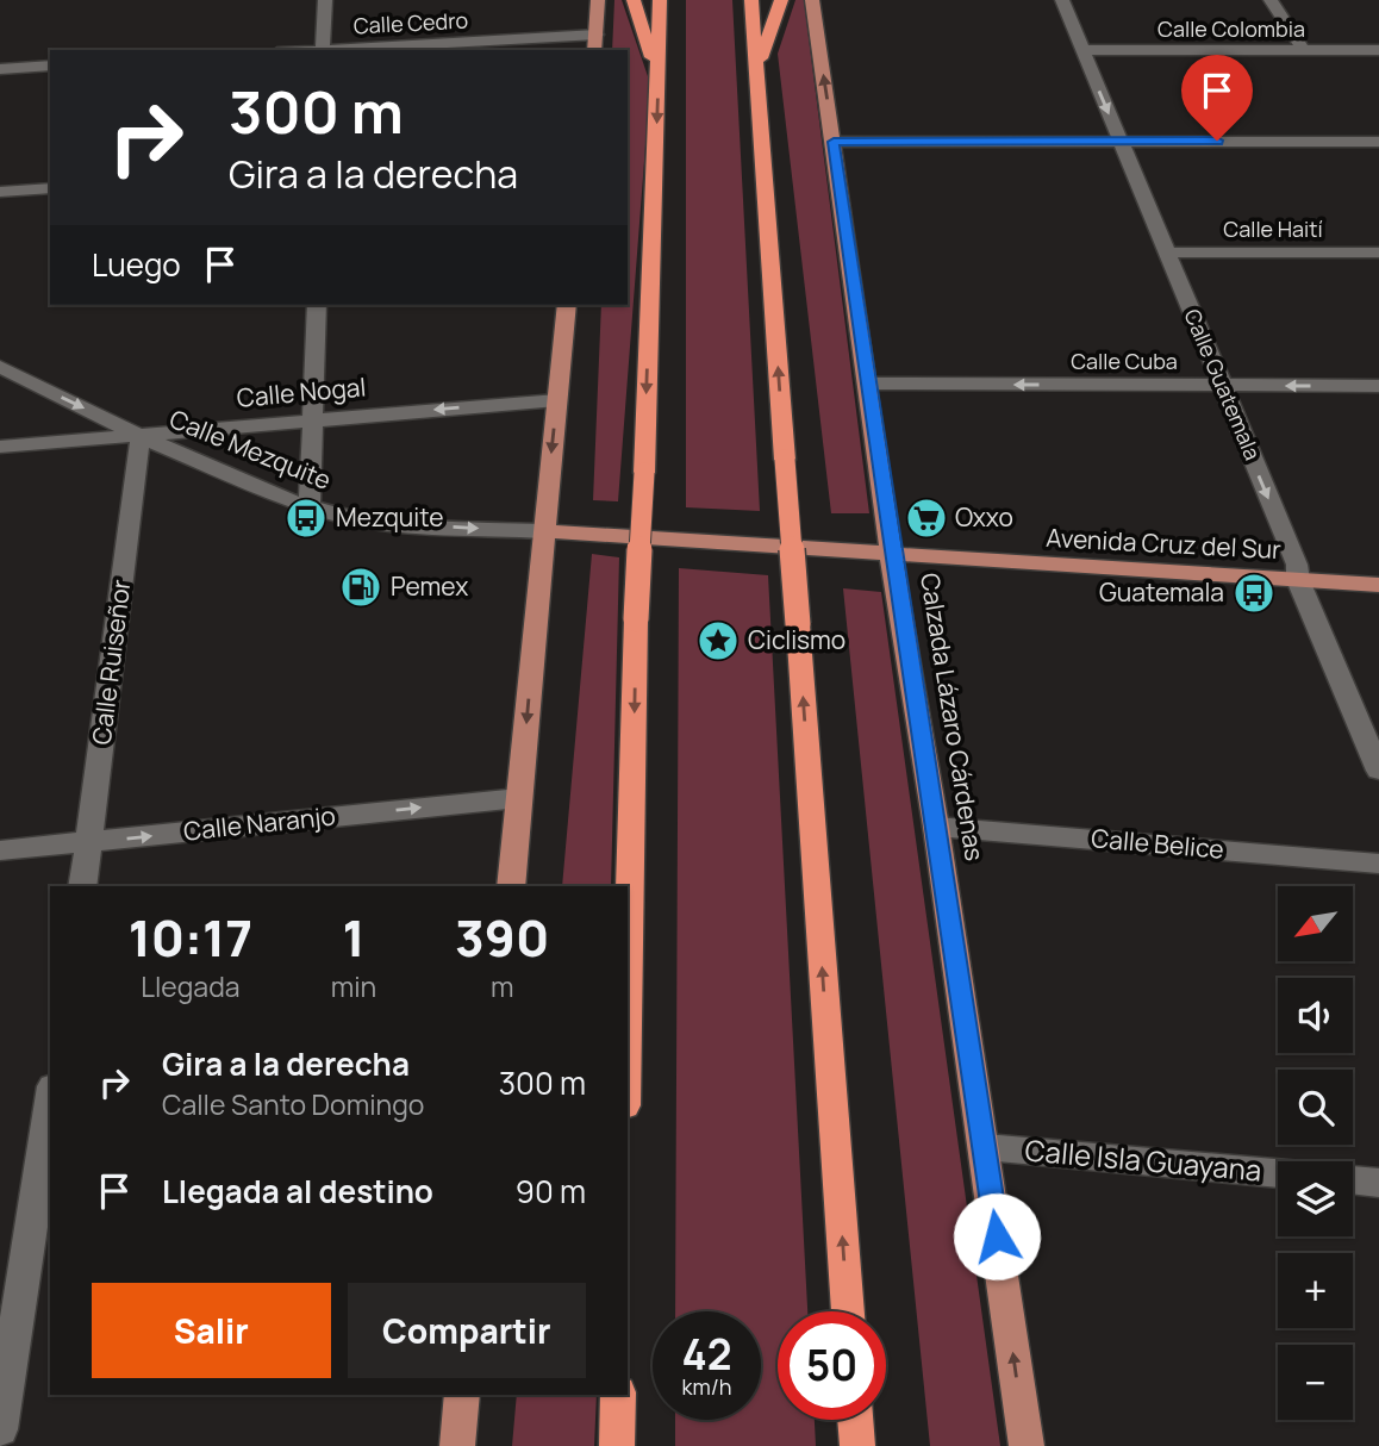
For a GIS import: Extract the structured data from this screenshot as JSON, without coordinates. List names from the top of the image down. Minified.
{"streets":{"main road":["Avenida Cruz del Sur","Calzada Lázaro Cárdenas"],"street":["Calle Cedro","Calle Colombia","Calle Haití","Calle Cuba","Calle Guatemala","Calle Nogal","Calle Mezquite","Calle Ruiseñor","Calle Naranjo","Calle Belice","Calle Isla Guayana"]},"crossings":[["Calle Colombia","Calle Guatemala"],["Calle Haití","Calle Guatemala"],["Calle Cuba","Calle Guatemala"],["Calle Cuba","Calzada Lázaro Cárdenas"],["Calle Guatemala","Avenida Cruz del Sur"],["Calle Nogal","Calle Mezquite"],["Calle Nogal","Calle Ruiseñor"],["Calle Mezquite","Avenida Cruz del Sur"],["Calle Mezquite","Calle Ruiseñor"],["Avenida Cruz del Sur","Calzada Lázaro Cárdenas"],["Calle Ruiseñor","Calle Naranjo"],["Calzada Lázaro Cárdenas","Calle Belice"],["Calzada Lázaro Cárdenas","Calle Isla Guayana"]],"one_way":["Calle Cuba","Calle Guatemala","Calle Nogal","Calle Mezquite","Calle Naranjo"],"places":{"bus stop":["Mezquite","Guatemala"],"supermarket":["Oxxo"],"fuel station":["Pemex"],"place":["Ciclismo"]},"north":"bottom left","page":{"turn":["300 m","Gira a la derecha"],"then":"Luego","map_buttons":["+","−"],"eta":["10:17","Llegada","1","min","390","m"],"list":[{"name":"Gira a la derecha","note":"Calle Santo Domingo","value":"300 m"},{"name":"Llegada al destino","value":"90 m"}],"buttons":["Salir","Compartir"],"speed":"42 km/h","limit":"50"}}
